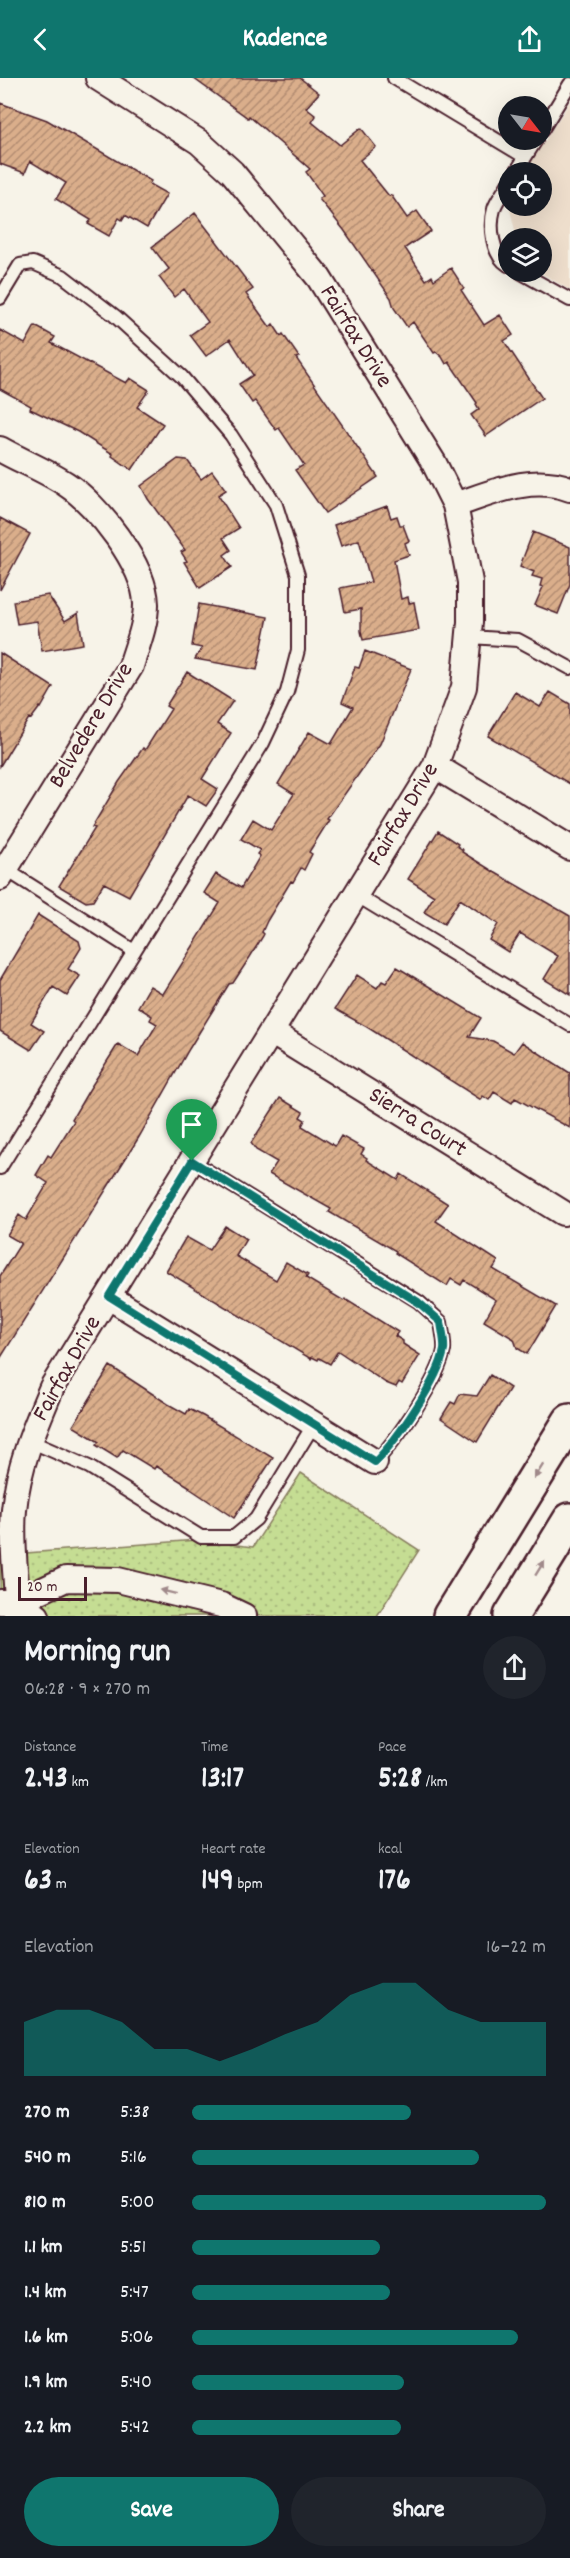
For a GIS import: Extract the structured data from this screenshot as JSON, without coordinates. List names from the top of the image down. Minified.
{"streets":{"street":["Fairfax Drive","Belvedere Drive","Sierra Court"]},"crossings":[["Fairfax Drive","Sierra Court"]],"scale_bar":"20 m","north":"bottom right","page":{"header":"Kadence","scale":"20 m","heading":["Morning run","06:28 · 9 × 270 m"],"stats":[["Distance","2.43 km"],["Time","13:17"],["Pace","5:28 /km"],["Elevation","63 m"],["Heart rate","149 bpm"],["kcal","176"]],"chart":["Elevation","16–22 m"],"list":[{"name":"270 m","note":"5:38"},{"name":"540 m","note":"5:16"},{"name":"810 m","note":"5:00"},{"name":"1.1 km","note":"5:51"},{"name":"1.4 km","note":"5:47"},{"name":"1.6 km","note":"5:06"},{"name":"1.9 km","note":"5:40"},{"name":"2.2 km","note":"5:42"}],"buttons":["Save","Share"]}}
